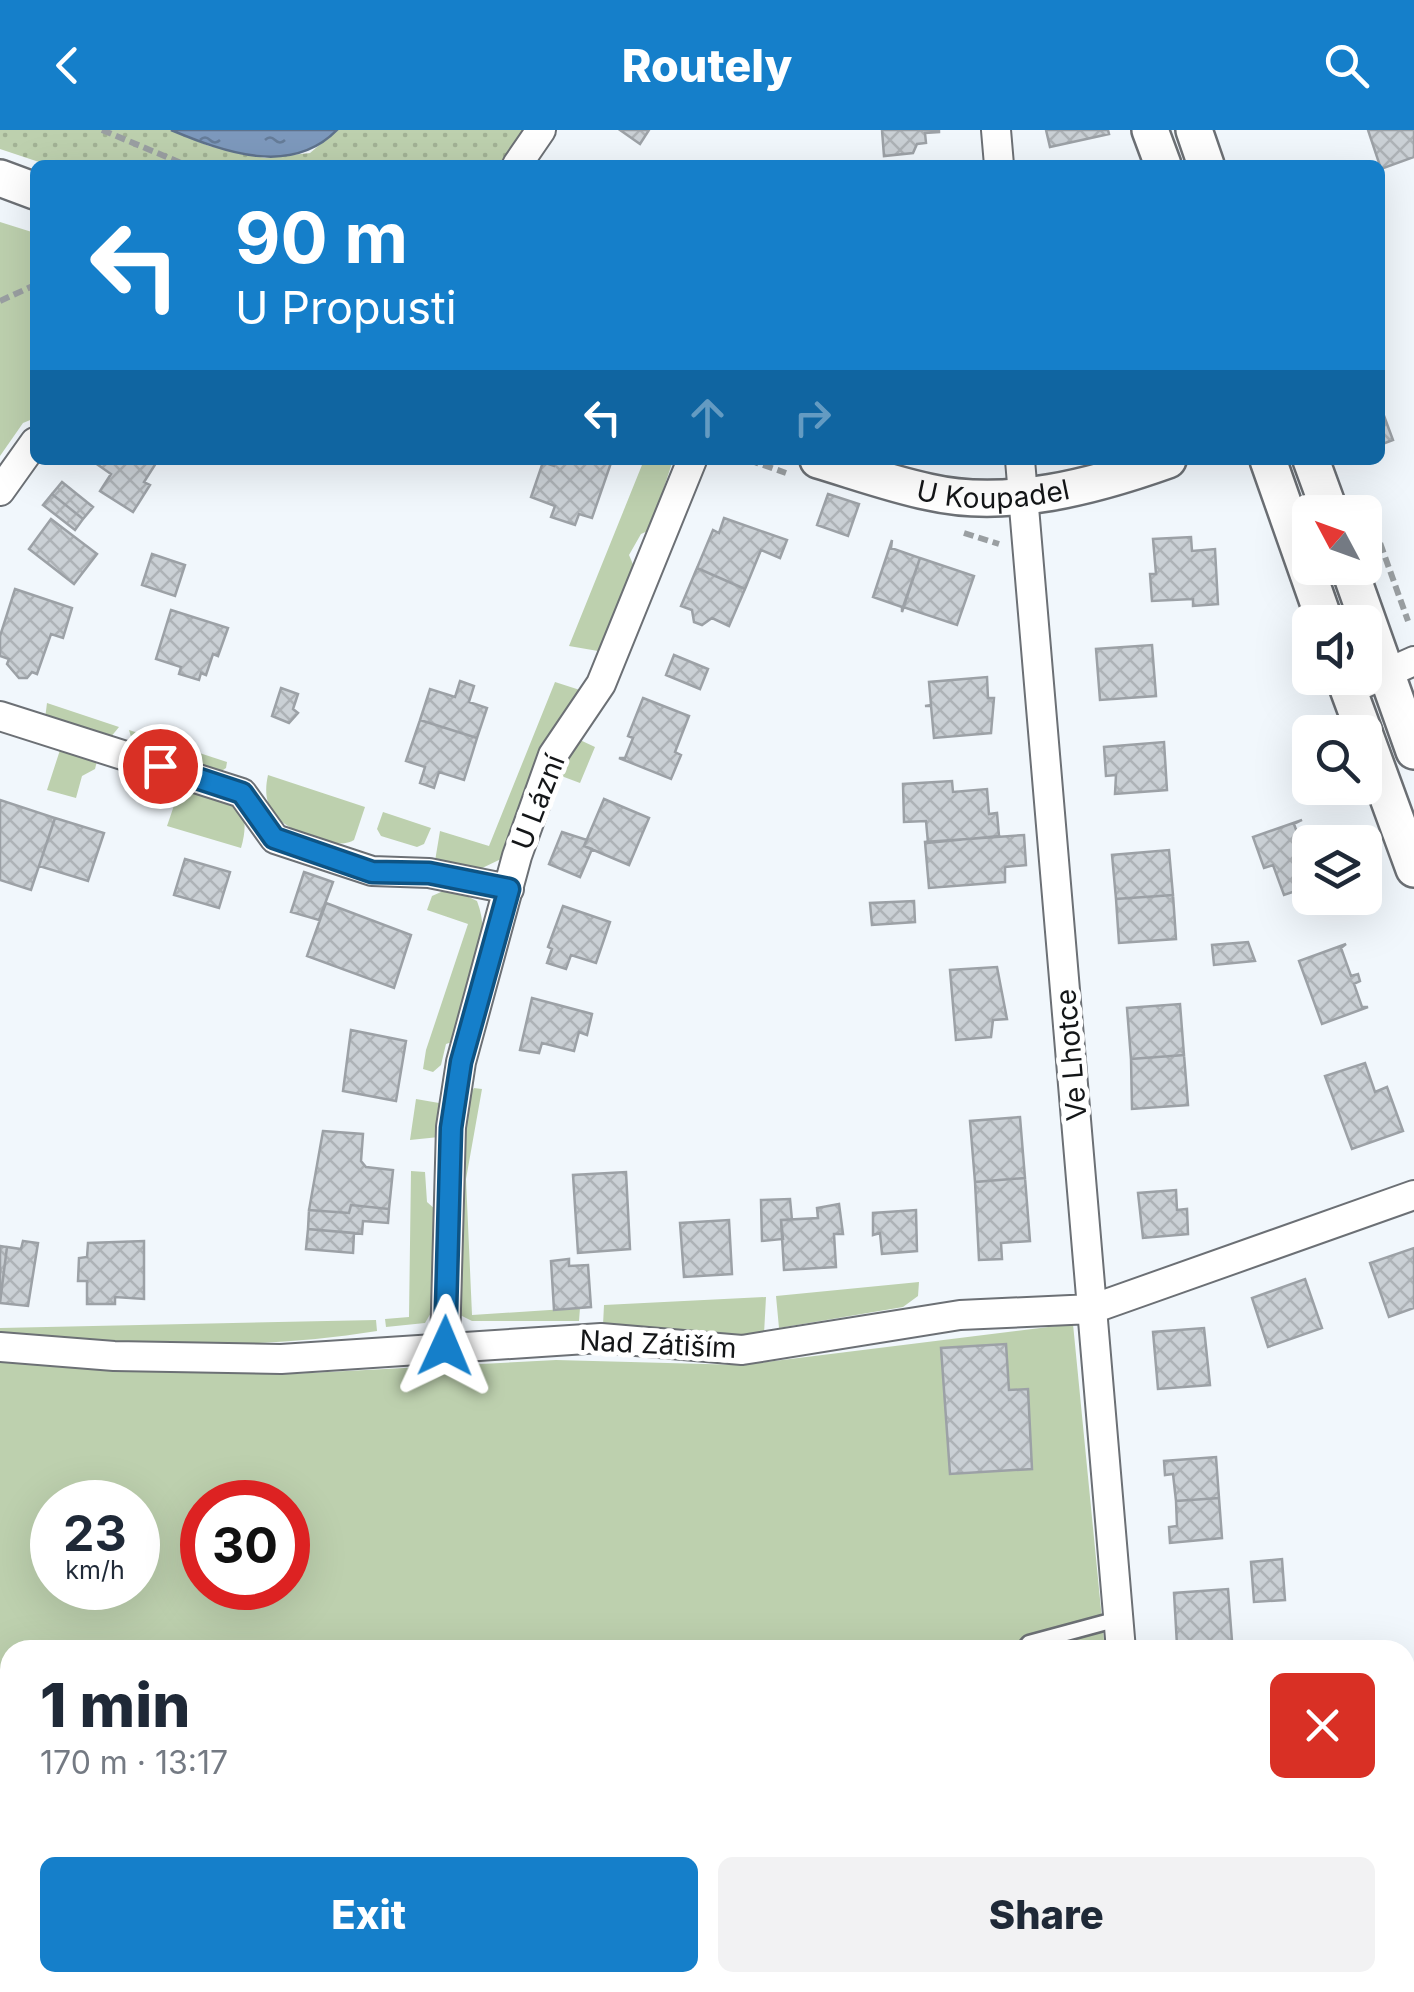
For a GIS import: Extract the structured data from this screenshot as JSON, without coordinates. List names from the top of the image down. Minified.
{"streets":{"street":["U Koupadel","U Lázní","Ve Lhotce","Nad Zátiším"]},"crossings":[["U Koupadel","Ve Lhotce"],["U Lázní","Nad Zátiším"],["Ve Lhotce","Nad Zátiším"]],"north":"top left","page":{"header":"Routely","turn":["90 m","U Propusti"],"speed":"23 km/h","limit":"30","heading":["1 min","170 m · 13:17"],"buttons":["Exit","Share"]}}
